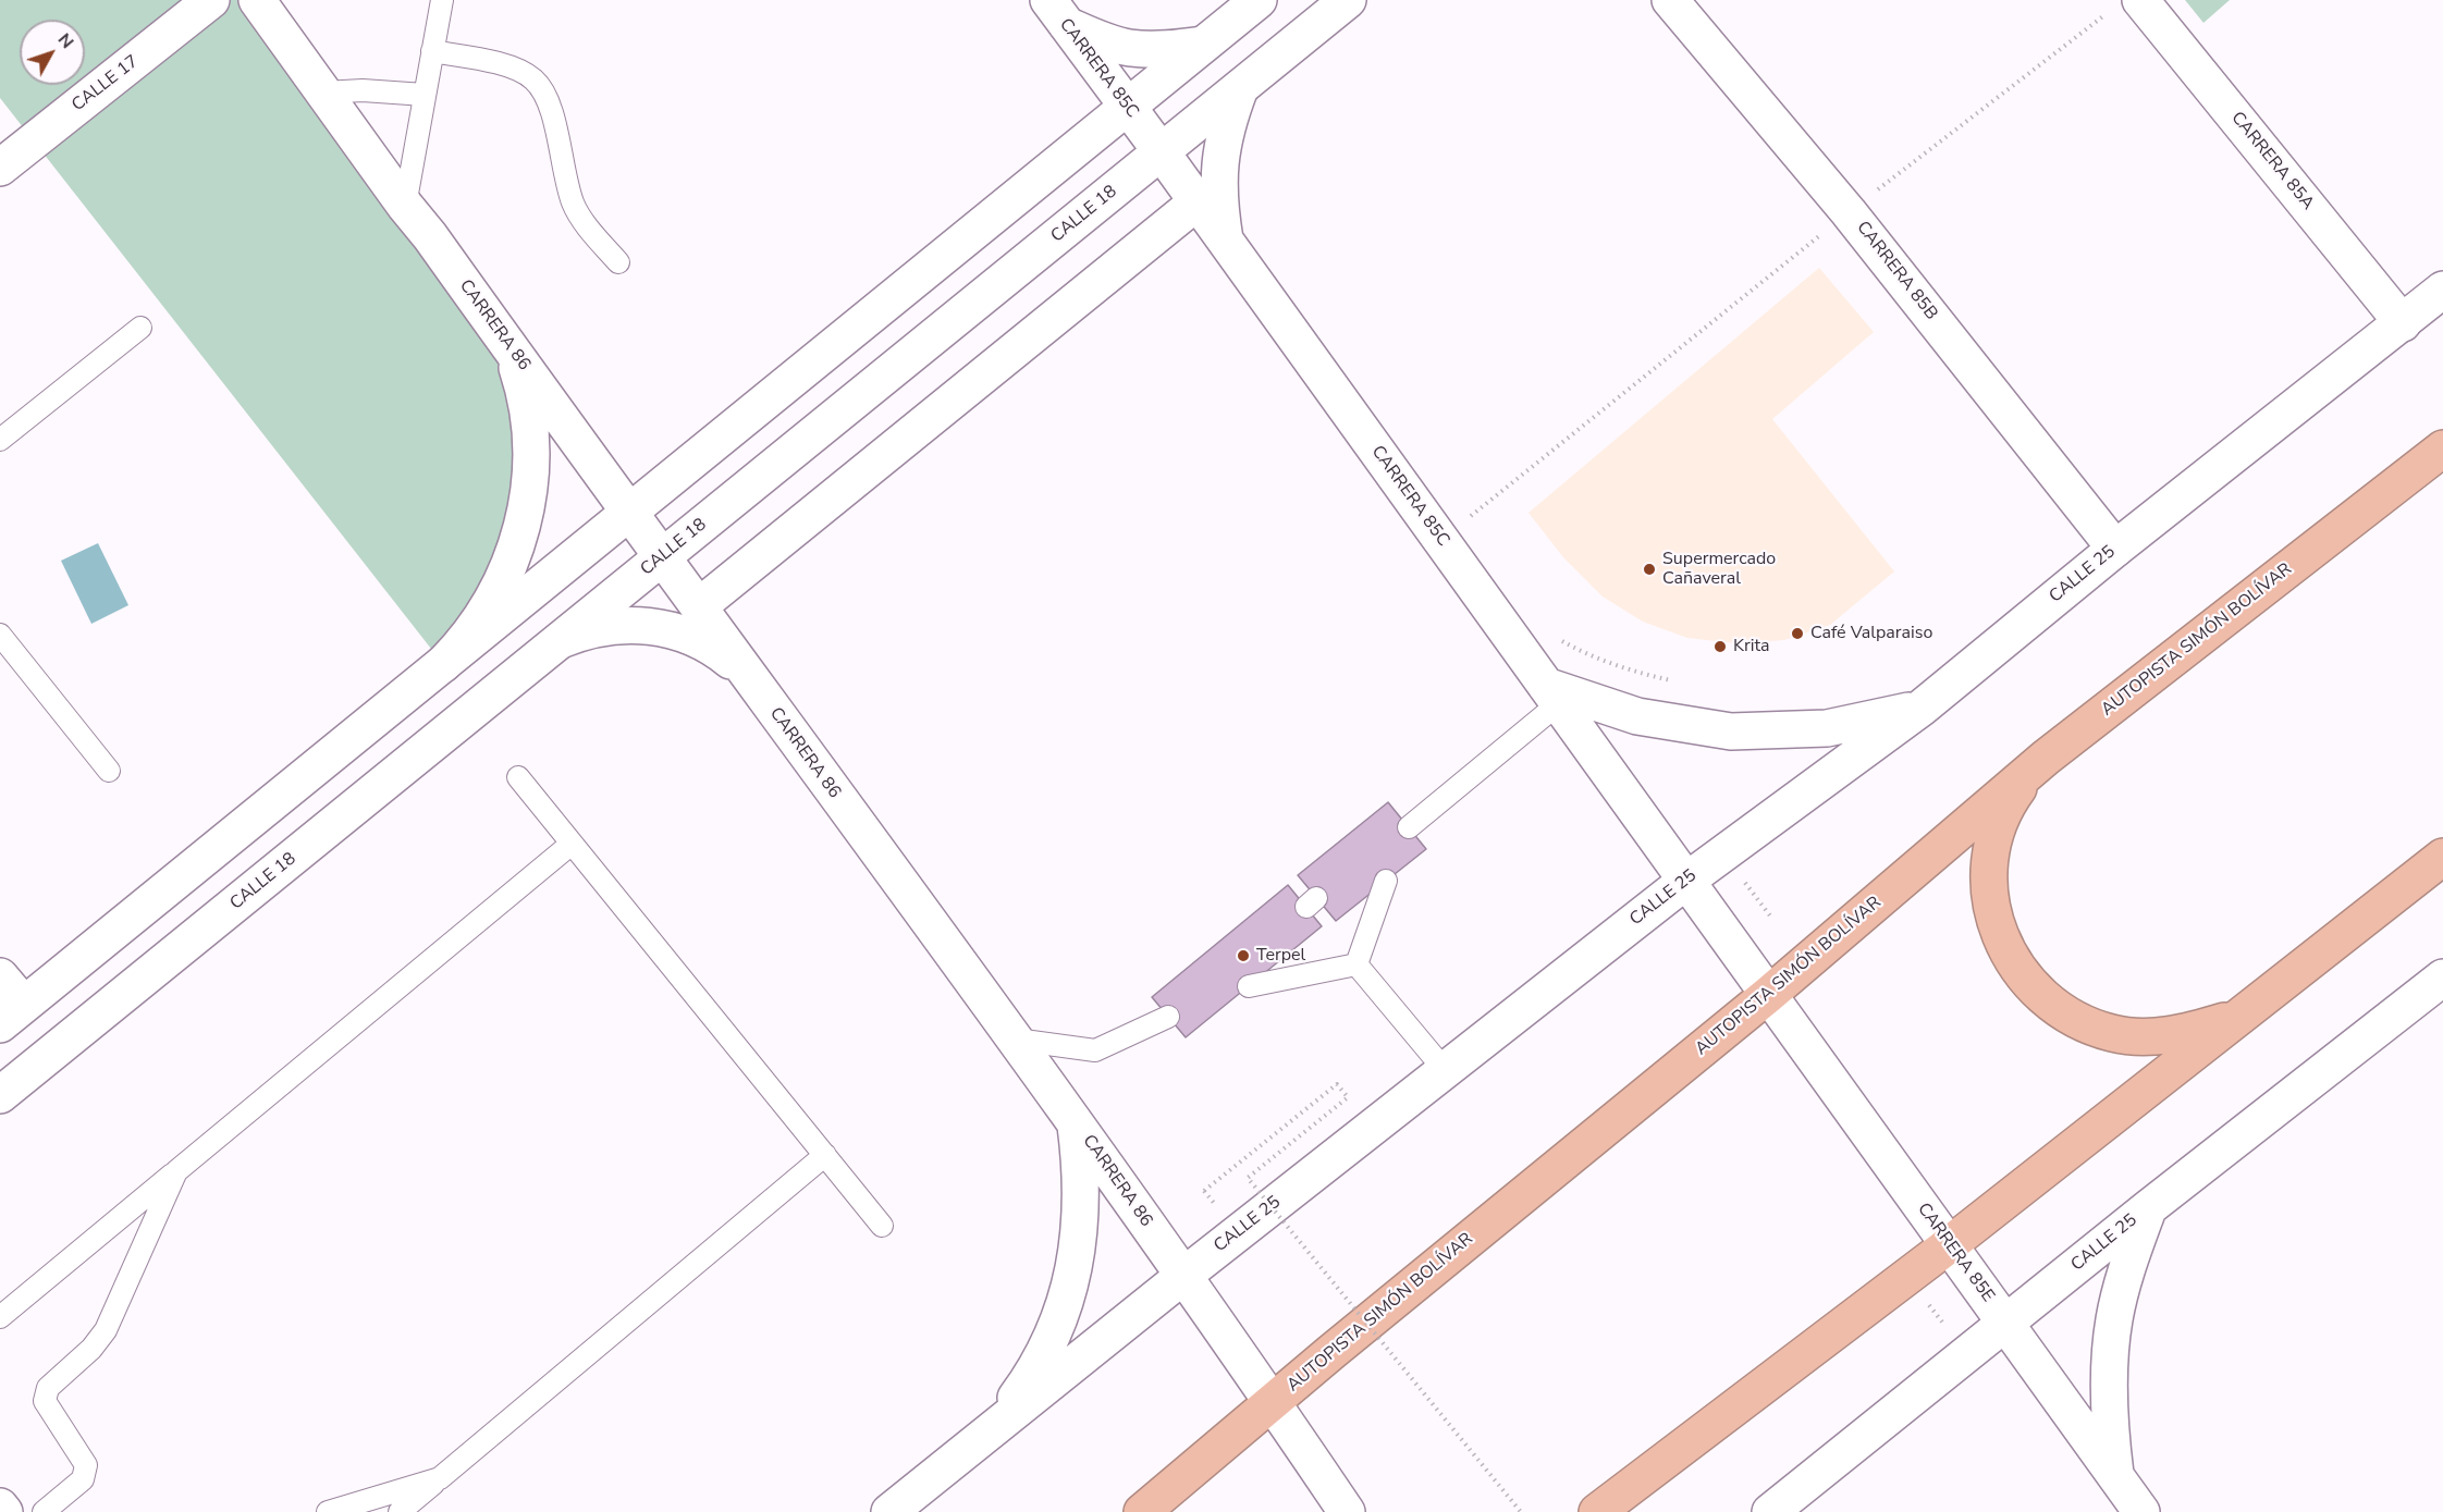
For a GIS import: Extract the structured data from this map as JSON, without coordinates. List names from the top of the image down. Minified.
{"streets":{"highway":["AUTOPISTA SIMÓN BOLÍVAR"],"street":["CARRERA 85C","CALLE 17","CARRERA 85A","CALLE 18","CARRERA 85B","CARRERA 86","CALLE 25","CARRERA 85E"]},"crossings":[["CARRERA 85C","CALLE 18"],["CARRERA 85C","CALLE 25"],["CARRERA 85C","AUTOPISTA SIMÓN BOLÍVAR"],["CARRERA 85C","CARRERA 85E"],["CARRERA 85A","CALLE 25"],["CALLE 18","CARRERA 86"],["CARRERA 85B","CALLE 25"],["CARRERA 86","CALLE 25"],["CARRERA 86","AUTOPISTA SIMÓN BOLÍVAR"],["CALLE 25","CARRERA 85E"],["AUTOPISTA SIMÓN BOLÍVAR","CARRERA 85E"]],"places":["Supermercado Cañaveral","Café Valparaiso","Krita","Terpel"],"north":"top right"}
